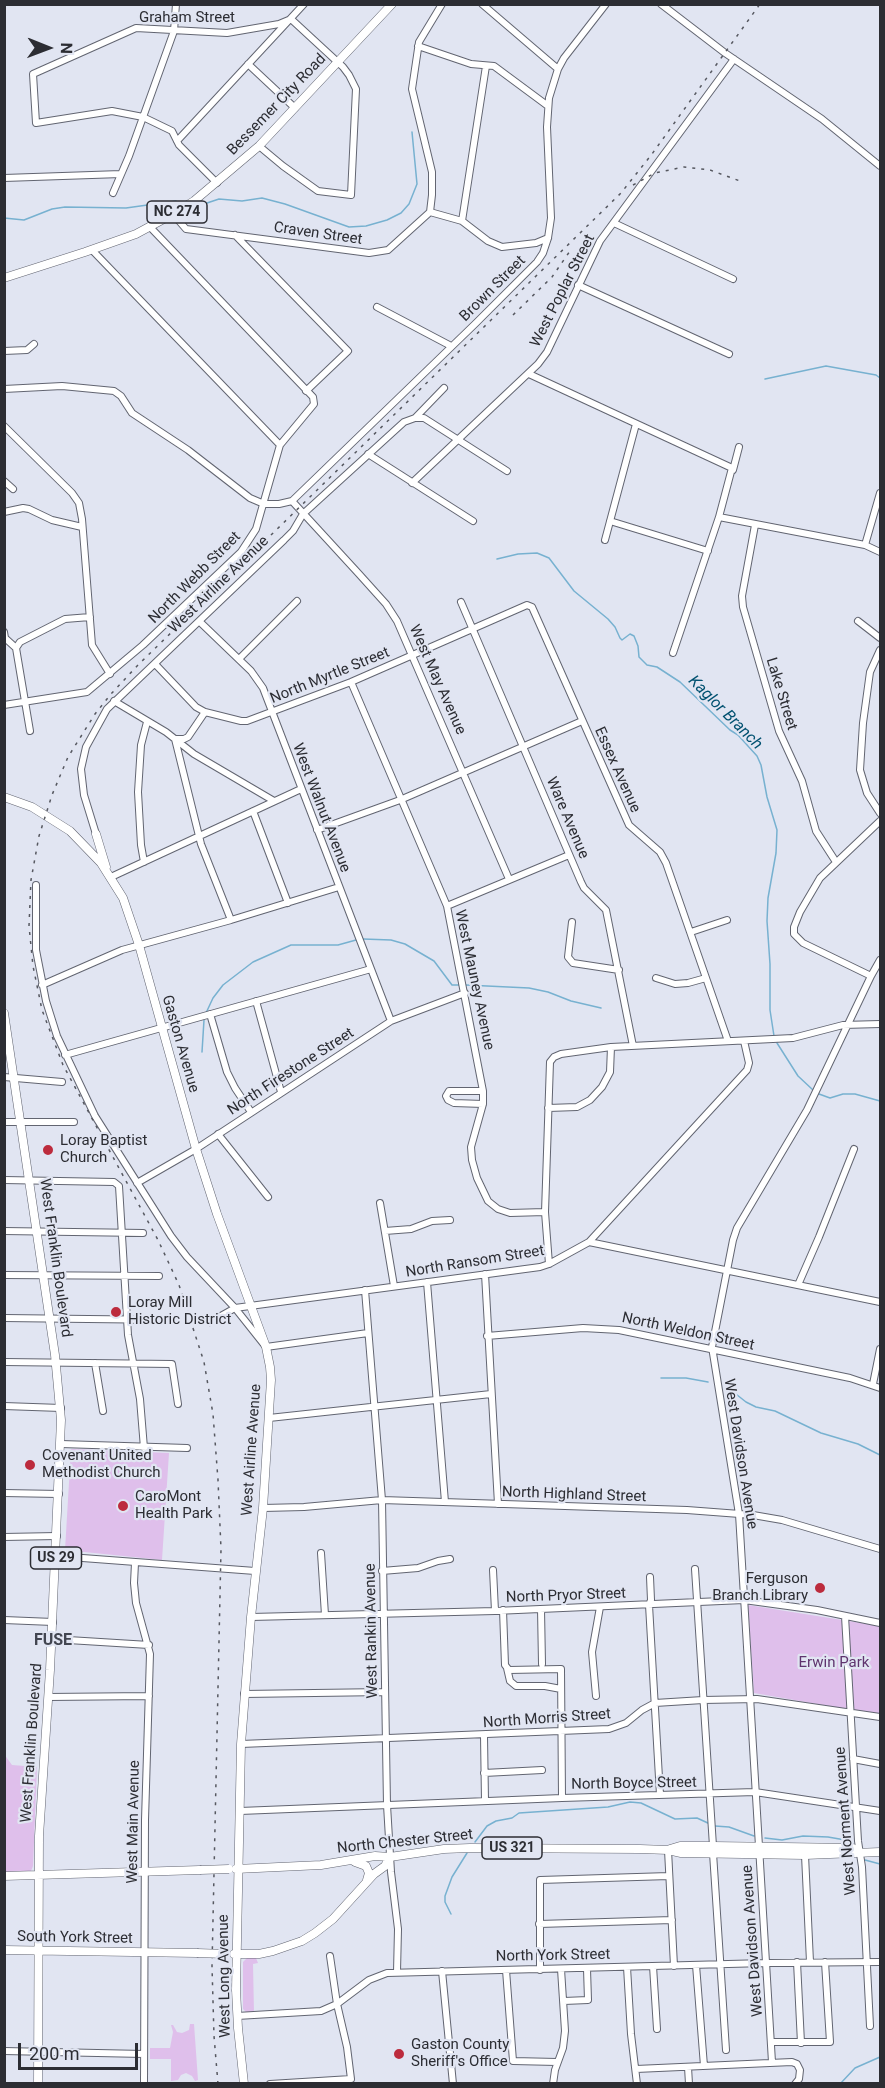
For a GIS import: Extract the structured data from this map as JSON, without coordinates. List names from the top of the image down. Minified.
{"streets":{"main road":["Bessemer City Road","NC 274","West Airline Avenue","Gaston Avenue","West Franklin Boulevard","US 29","North Chester Street","US 321","South York Street","West Long Avenue"],"street":["Graham Street","Craven Street","Brown Street","West Poplar Street","North Webb Street","North Myrtle Street","West May Avenue","Lake Street","Essex Avenue","West Walnut Avenue","Ware Avenue","West Mauney Avenue","North Firestone Street","North Ransom Street","North Weldon Street","West Davidson Avenue","North Highland Street","North Pryor Street","West Rankin Avenue","North Morris Street","North Boyce Street","West Norment Avenue","West Main Avenue","North York Street"]},"crossings":[["Bessemer City Road","Craven Street"],["Brown Street","West May Avenue"],["West Airline Avenue","West May Avenue"],["West Airline Avenue","West Walnut Avenue"],["West Airline Avenue","Gaston Avenue"],["West Airline Avenue","North Firestone Street"],["West Airline Avenue","North Ransom Street"],["West Airline Avenue","North Highland Street"],["West Airline Avenue","North Pryor Street"],["West Airline Avenue","North Morris Street"],["West Airline Avenue","North Boyce Street"],["West Airline Avenue","North Chester Street"],["West Airline Avenue","West Long Avenue"],["North Myrtle Street","West May Avenue"],["North Myrtle Street","Essex Avenue"],["North Myrtle Street","West Walnut Avenue"],["North Myrtle Street","Ware Avenue"],["North Myrtle Street","West Mauney Avenue"],["West Walnut Avenue","North Firestone Street"],["West Mauney Avenue","North Firestone Street"],["Gaston Avenue","North Firestone Street"],["Gaston Avenue","North Ransom Street"],["West Franklin Boulevard","US 321"],["West Franklin Boulevard","South York Street"],["North Ransom Street","West Rankin Avenue"],["North Weldon Street","West Davidson Avenue"],["West Davidson Avenue","North Highland Street"],["West Davidson Avenue","North Pryor Street"],["West Davidson Avenue","North Boyce Street"],["West Davidson Avenue","North Chester Street"],["West Davidson Avenue","North York Street"],["North Highland Street","West Rankin Avenue"],["North Pryor Street","West Rankin Avenue"],["North Pryor Street","West Norment Avenue"],["West Rankin Avenue","North Morris Street"],["West Rankin Avenue","North Boyce Street"],["West Rankin Avenue","North Chester Street"],["West Rankin Avenue","North York Street"],["North Boyce Street","West Norment Avenue"],["West Norment Avenue","North Chester Street"],["West Norment Avenue","North York Street"],["West Main Avenue","North Chester Street"],["West Main Avenue","US 321"],["West Main Avenue","South York Street"],["North Chester Street","US 321"],["North Chester Street","West Long Avenue"],["North York Street","West Long Avenue"]],"districts":["FUSE"],"water":["Kaglor Branch"],"parks":["Erwin Park"],"places":["Loray Baptist Church","Loray Mill Historic District","Covenant United Methodist Church","CaroMont Health Park","Ferguson Branch Library","Gaston County Sheriff's Office"],"scale_bar":"200 m","north":"right"}
